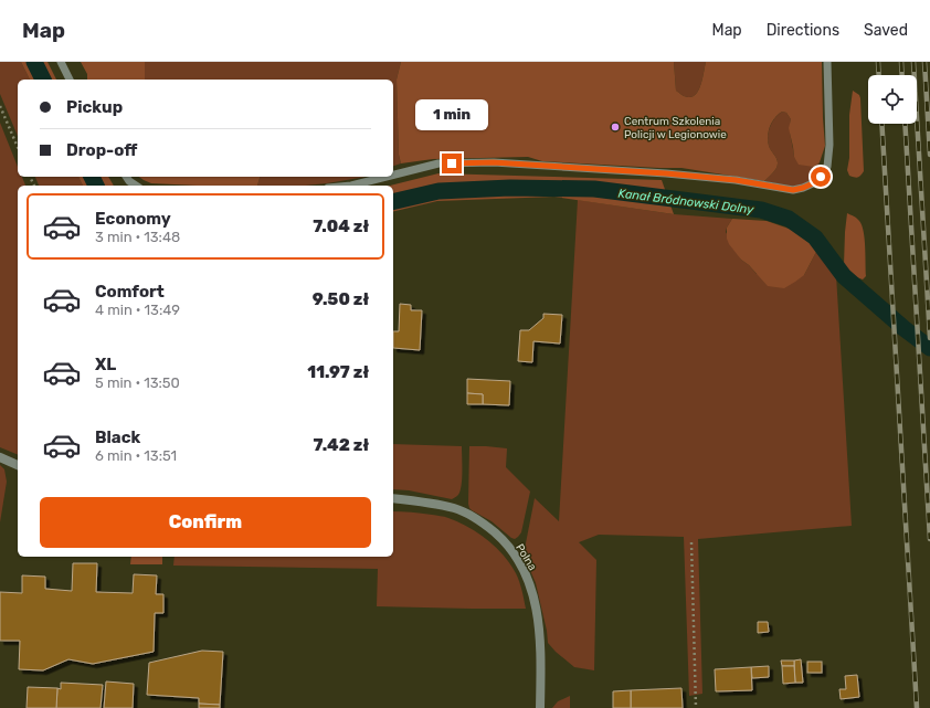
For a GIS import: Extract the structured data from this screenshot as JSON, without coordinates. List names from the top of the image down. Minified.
{"streets":{"street":["Polna"]},"water":["Kanał Bródnowski Dolny"],"places":["Centrum Szkolenia Policji w Legionowie"],"page":{"header":"Map","nav":["Map","Directions","Saved"],"banner":["Pickup","Drop-off"],"bubble":"1 min","list":[{"name":"Economy","note":"3 min · 13:48","value":"7.04 zł"},{"name":"Comfort","note":"4 min · 13:49","value":"9.50 zł"},{"name":"XL","note":"5 min · 13:50","value":"11.97 zł"},{"name":"Black","note":"6 min · 13:51","value":"7.42 zł"}],"buttons":"Confirm"}}
